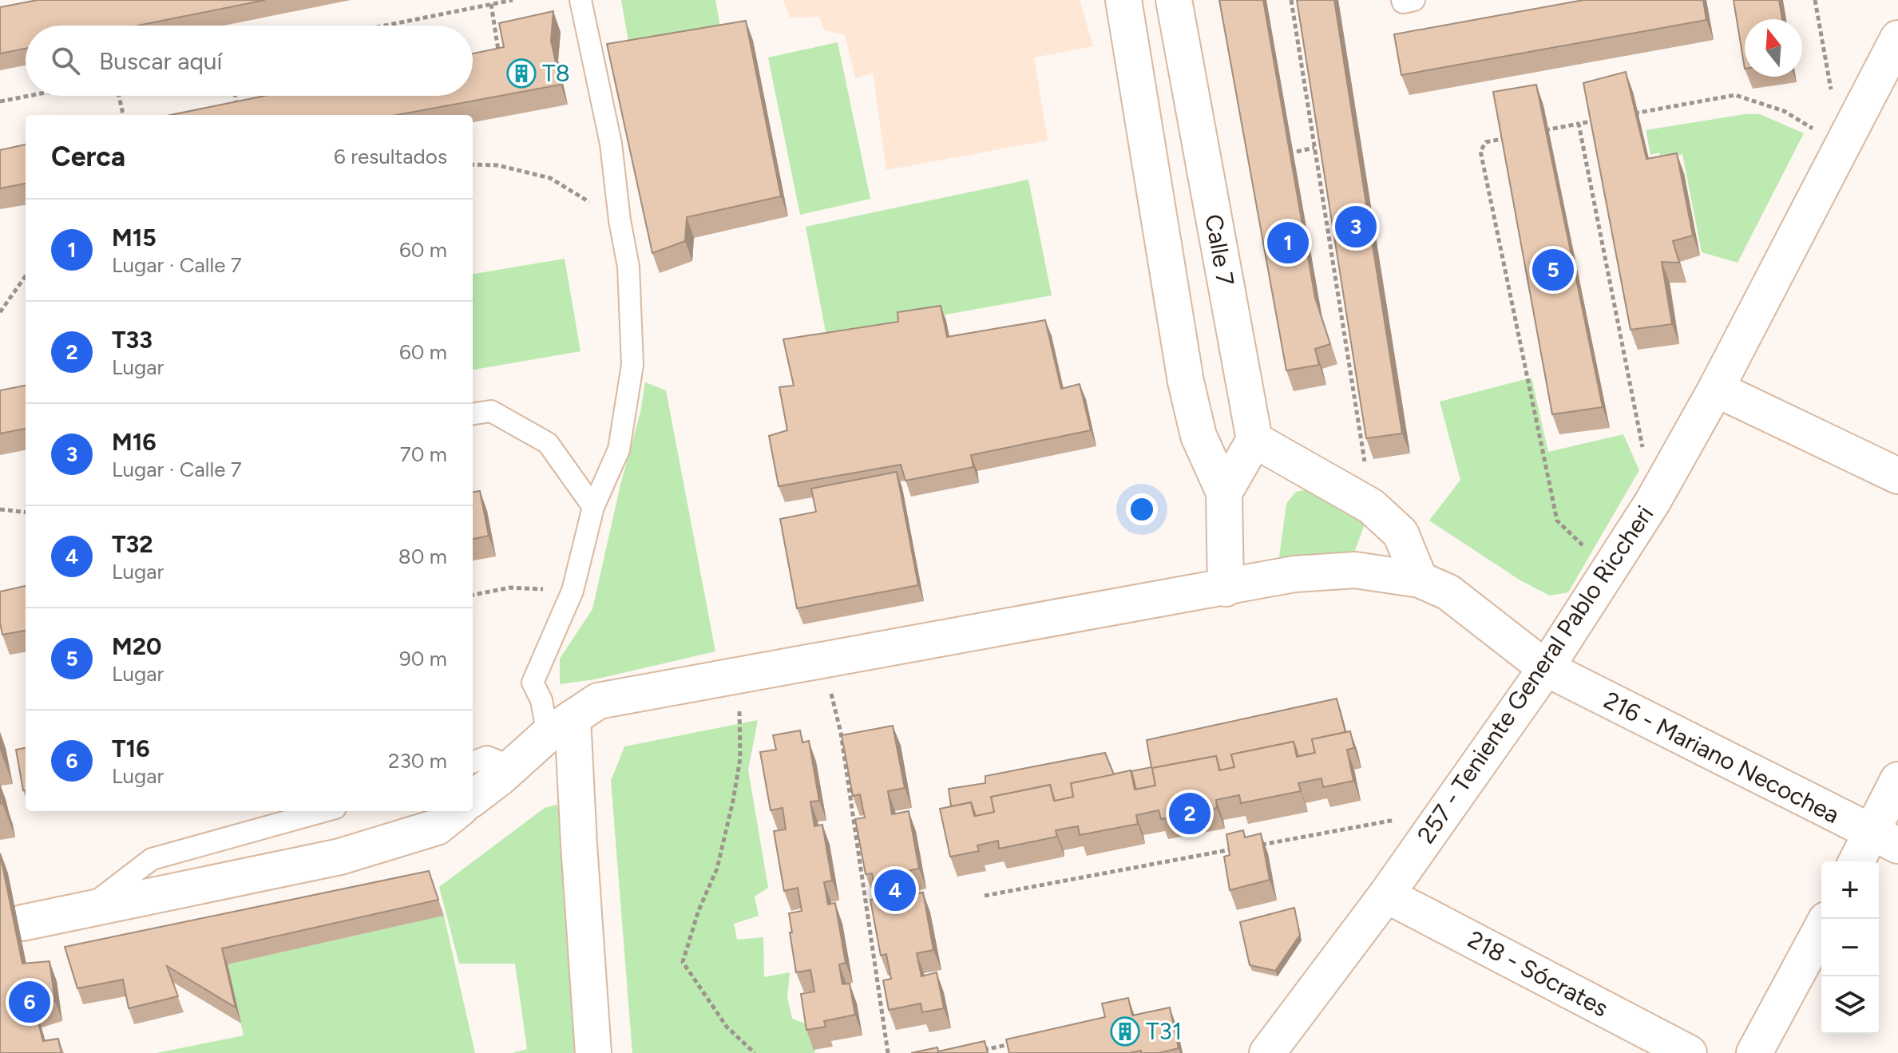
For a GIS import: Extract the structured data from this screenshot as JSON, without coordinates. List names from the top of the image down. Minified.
{"streets":{"street":["Calle 7","257 - Teniente General Pablo Riccheri","216 - Mariano Necochea","218 - Sócrates"]},"crossings":[["257 - Teniente General Pablo Riccheri","216 - Mariano Necochea"],["257 - Teniente General Pablo Riccheri","218 - Sócrates"]],"places":{"building":["T8","T31"]},"north":"top","page":{"search":"Buscar aquí","heading":["Cerca","6 resultados"],"list":[{"mark":"1","name":"M15","note":"Lugar · Calle 7","value":"60 m"},{"mark":"2","name":"T33","note":"Lugar","value":"60 m"},{"mark":"3","name":"M16","note":"Lugar · Calle 7","value":"70 m"},{"mark":"4","name":"T32","note":"Lugar","value":"80 m"},{"mark":"5","name":"M20","note":"Lugar","value":"90 m"},{"mark":"6","name":"T16","note":"Lugar","value":"230 m"}],"pins":["3","1","5","2","4","6"],"map_buttons":["+","−"]}}
